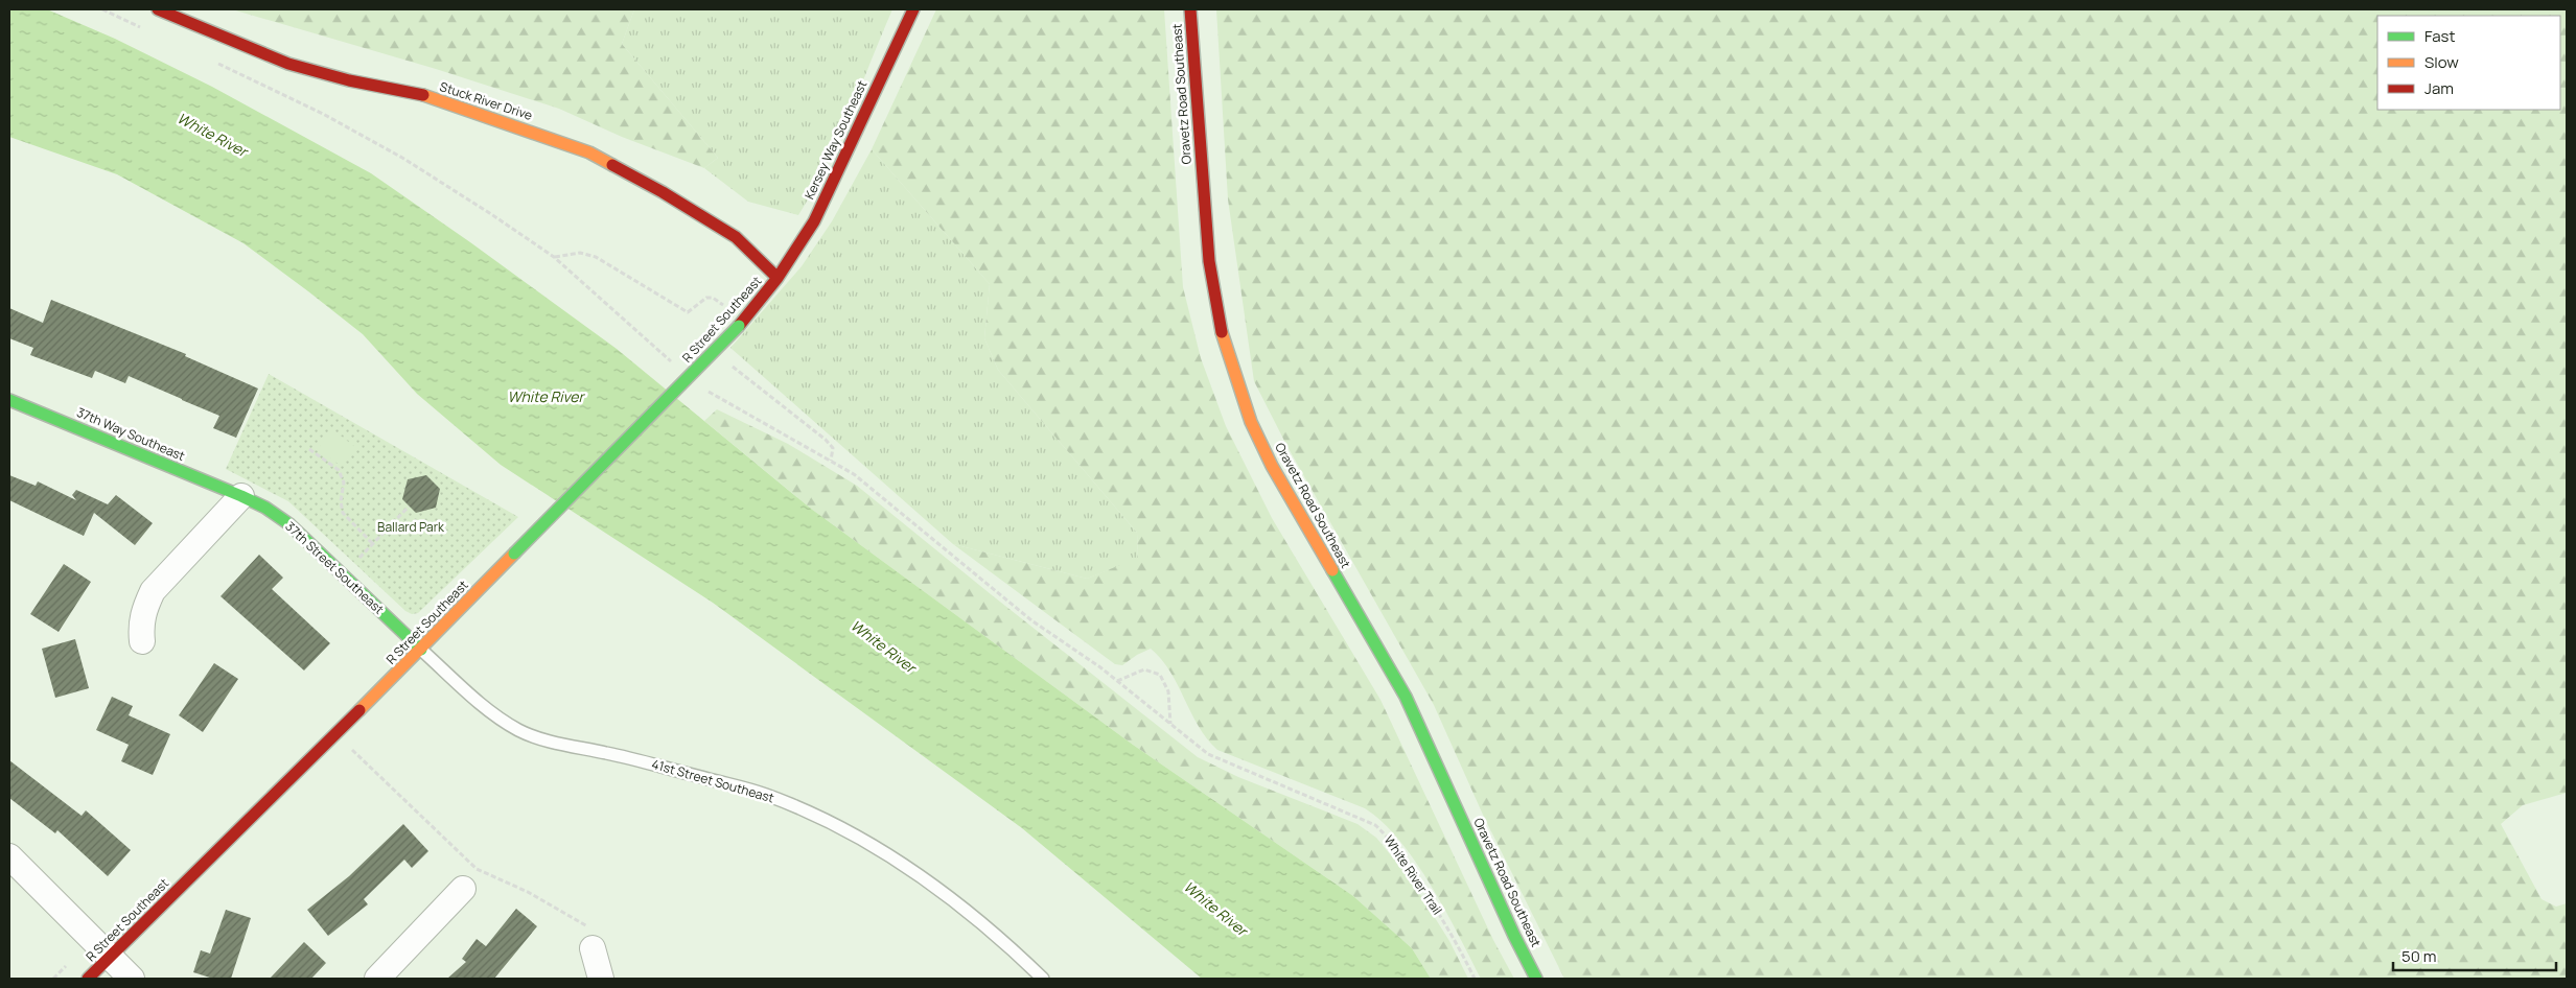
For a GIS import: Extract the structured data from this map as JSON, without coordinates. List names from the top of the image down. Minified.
{"streets":{"street":["Oravetz Road Southeast","Stuck River Drive","Kersey Way Southeast","R Street Southeast","37th Way Southeast","37th Street Southeast"],"lane":["41st Street Southeast"],"path":["White River Trail"]},"crossings":[["Stuck River Drive","Kersey Way Southeast"],["Stuck River Drive","R Street Southeast"],["Kersey Way Southeast","R Street Southeast"],["R Street Southeast","37th Street Southeast"],["R Street Southeast","41st Street Southeast"],["37th Way Southeast","37th Street Southeast"],["37th Street Southeast","41st Street Southeast"]],"water":["White River"],"parks":["Ballard Park"],"legend":["Fast","Slow","Jam"],"scale_bar":"50 m"}
